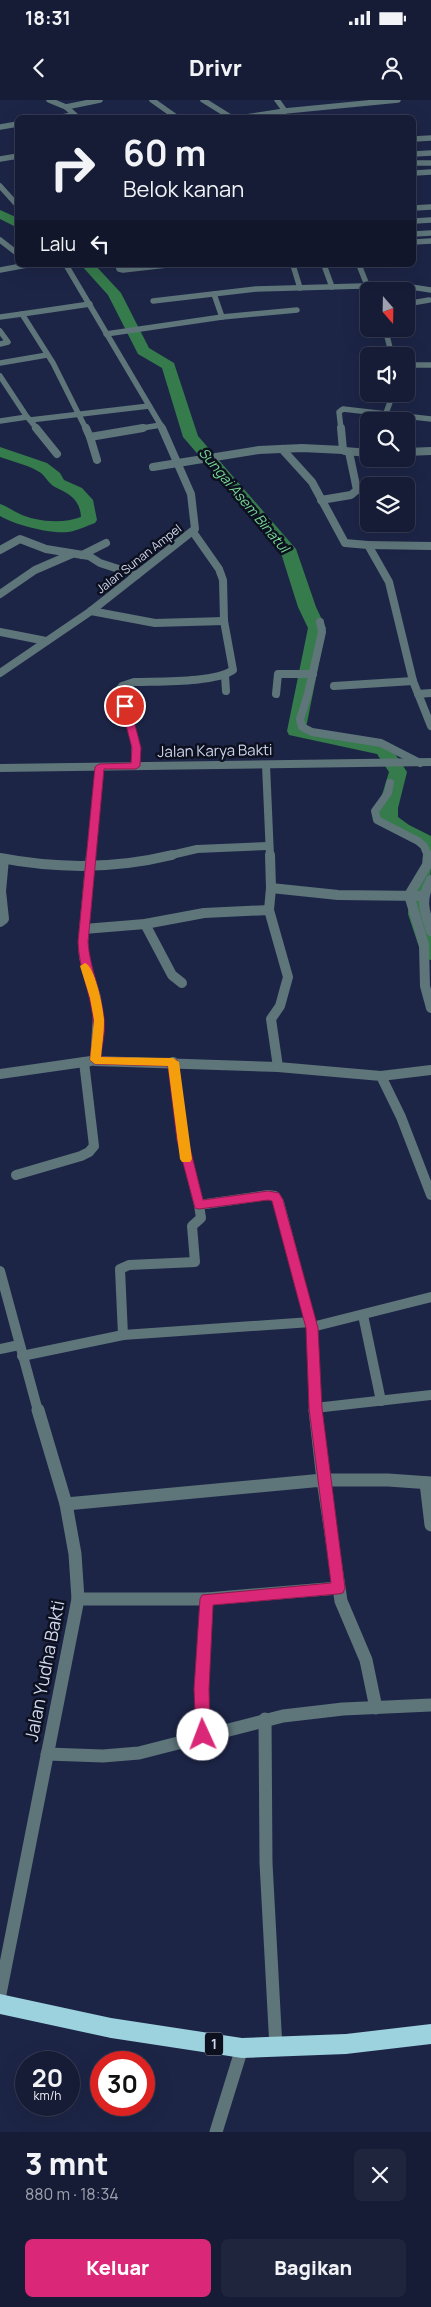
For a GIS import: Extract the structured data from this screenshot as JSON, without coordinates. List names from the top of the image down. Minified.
{"streets":{"highway":["1"],"street":["Jalan Sunan Ampel","Jalan Karya Bakti","Jalan Yudha Bakti"]},"water":["Sungai Asem Binatul"],"north":"bottom","page":{"status":"18:31","header":"Drivr","turn":["60 m","Belok kanan"],"then":"Lalu","speed":"20 km/h","limit":"30","heading":["3 mnt","880 m · 18:34"],"buttons":["Keluar","Bagikan"]}}
